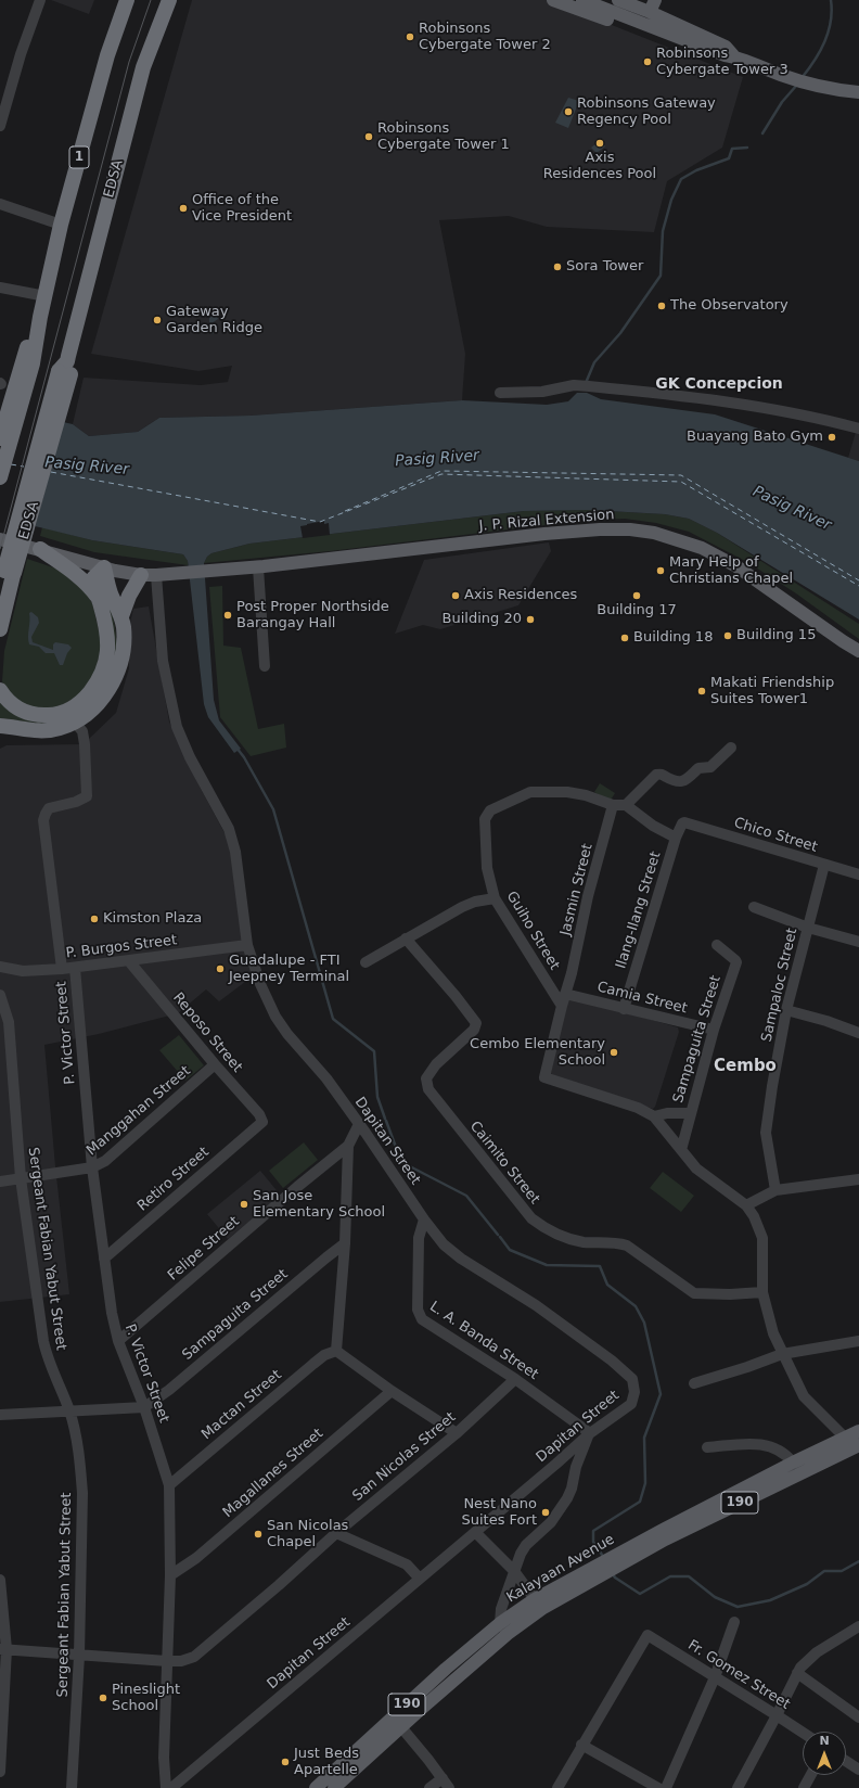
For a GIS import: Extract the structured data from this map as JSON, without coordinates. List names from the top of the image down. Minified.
{"streets":{"highway":["1","EDSA"],"main road":["J. P. Rizal Extension","190","Kalayaan Avenue"],"street":["Chico Street","Jasmin Street","Ilang-Ilang Street","Guiho Street","P. Burgos Street","Sampaloc Street","Camia Street","P. Victor Street","Reposo Street","Sampaguita Street","Manggahan Street","Dapitan Street","Caimito Street","Retiro Street","Sergeant Fabian Yabut Street","Felipe Street","L. A. Banda Street","Mactan Street","San Nicolas Street","Magallanes Street","Fr. Gomez Street"]},"crossings":[["J. P. Rizal Extension","Dapitan Street"],["Chico Street","Ilang-Ilang Street"],["Chico Street","Sampaloc Street"],["Jasmin Street","Guiho Street"],["Jasmin Street","Camia Street"],["Ilang-Ilang Street","Camia Street"],["P. Burgos Street","P. Victor Street"],["P. Burgos Street","Reposo Street"],["P. Burgos Street","Dapitan Street"],["Camia Street","Sampaguita Street"],["P. Victor Street","Sampaguita Street"],["P. Victor Street","Manggahan Street"],["P. Victor Street","Retiro Street"],["P. Victor Street","Felipe Street"],["P. Victor Street","Mactan Street"],["P. Victor Street","San Nicolas Street"],["P. Victor Street","Magallanes Street"],["Reposo Street","Manggahan Street"],["Reposo Street","Retiro Street"],["Manggahan Street","Sergeant Fabian Yabut Street"],["Dapitan Street","L. A. Banda Street"],["Sergeant Fabian Yabut Street","San Nicolas Street"],["L. A. Banda Street","San Nicolas Street"]],"districts":["GK Concepcion","Cembo"],"water":["Pasig River"],"places":["Robinsons Cybergate Tower 2","Robinsons Cybergate Tower 3","Robinsons Gateway Regency Pool","Robinsons Cybergate Tower 1","Axis Residences Pool","Office of the Vice President","Sora Tower","The Observatory","Gateway Garden Ridge","Buayang Bato Gym","Mary Help of Christians Chapel","Axis Residences","Building 17","Post Proper Northside Barangay Hall","Building 20","Building 15","Building 18","Makati Friendship Suites Tower1","Kimston Plaza","Guadalupe - FTI Jeepney Terminal","Cembo Elementary School","San Jose Elementary School","Nest Nano Suites Fort","San Nicolas Chapel","Pineslight School","Just Beds Apartelle"],"north":"top"}
